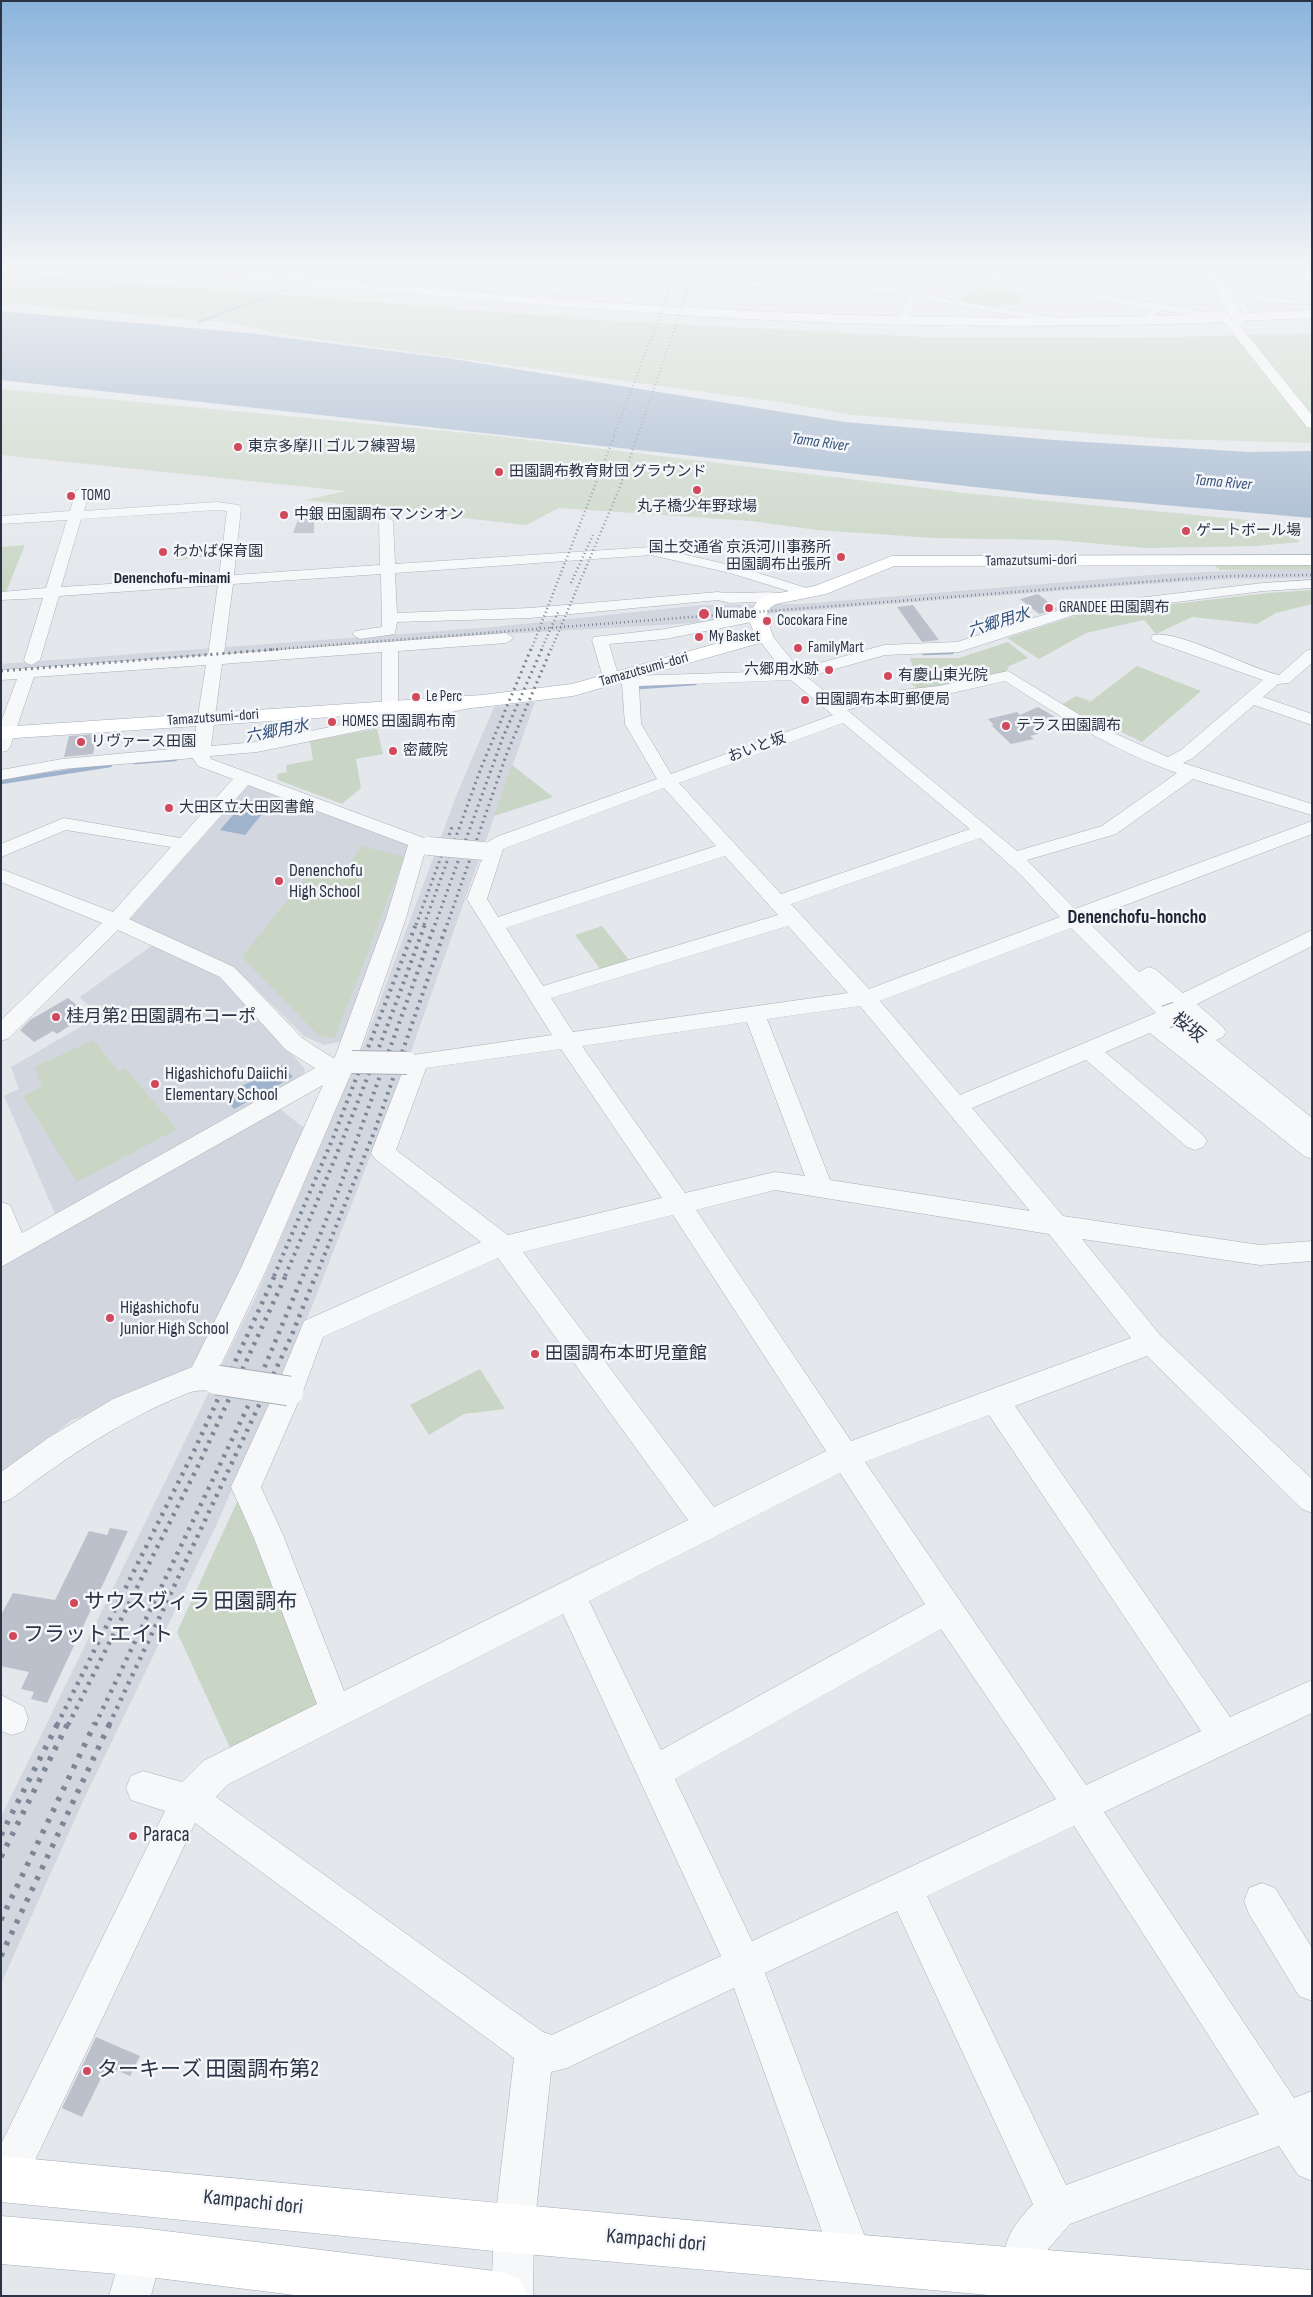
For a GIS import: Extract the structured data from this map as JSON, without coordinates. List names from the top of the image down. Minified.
{"streets":{"main road":["Tamazutsumi-dori","Kampachi dori"],"street":["おいと坂","桜坂"]},"crossings":[["Tamazutsumi-dori","桜坂"],["おいと坂","桜坂"]],"districts":["Denenchofu-minami","Denenchofu-honcho"],"water":["Tama River","六郷用水"],"places":["東京多摩川 ゴルフ練習場","田園調布教育財団 グラウンド","丸子橋少年野球場","TOMO","中銀 田園調布 マンシオン","ゲートボール場","わかば保育園","国土交通省 京浜河川事務所 田園調布出張所","GRANDEE 田園調布","Numabe","Cocokara Fine","My Basket","FamilyMart","六郷用水跡","有慶山東光院","Le Perc","田園調布本町郵便局","HOMES 田園調布南","テラス田園調布","リヴァース田園","密蔵院","大田区立大田図書館","Denenchofu High School","桂月第2 田園調布コーポ","Higashichofu Daiichi Elementary School","Higashichofu Junior High School","田園調布本町児童館","サウスヴィラ 田園調布","フラット エイト","Paraca","ターキーズ 田園調布第2"]}
